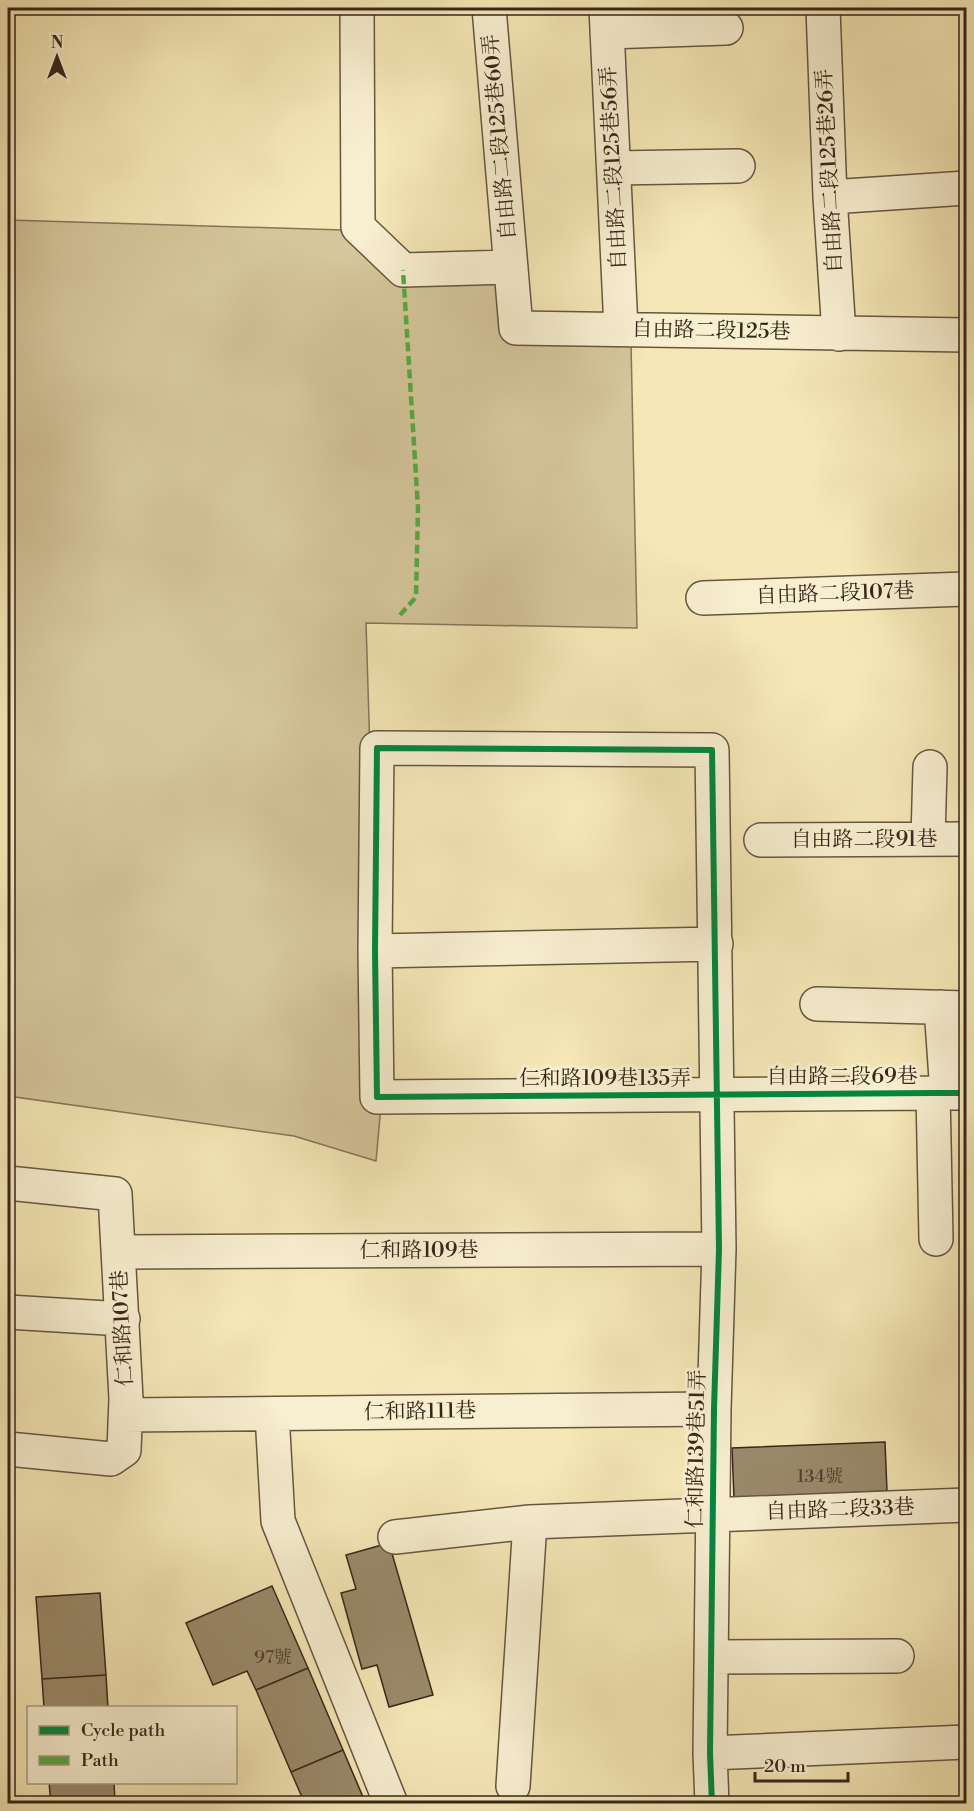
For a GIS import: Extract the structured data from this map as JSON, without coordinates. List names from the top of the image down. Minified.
{"streets":{"street":["自由路二段125巷60弄","自由路二段125巷56弄","自由路二段125巷26弄","自由路二段125巷","自由路二段107巷","自由路二段91巷","自由路二段69巷","仁和路109巷135弄","仁和路109巷","仁和路107巷","仁和路111巷","仁和路139巷51弄","自由路二段33巷"]},"crossings":[["自由路二段125巷60弄","自由路二段125巷"],["自由路二段125巷56弄","自由路二段125巷"],["自由路二段125巷26弄","自由路二段125巷"],["自由路二段69巷","仁和路109巷135弄"],["自由路二段69巷","仁和路139巷51弄"],["仁和路109巷135弄","仁和路139巷51弄"],["仁和路109巷","仁和路107巷"],["仁和路109巷","仁和路139巷51弄"],["仁和路107巷","仁和路111巷"],["仁和路111巷","仁和路139巷51弄"],["仁和路139巷51弄","自由路二段33巷"]],"house_numbers":["134號","97號"],"legend":["Cycle path","Path"],"scale_bar":"20 m","north":"top"}
